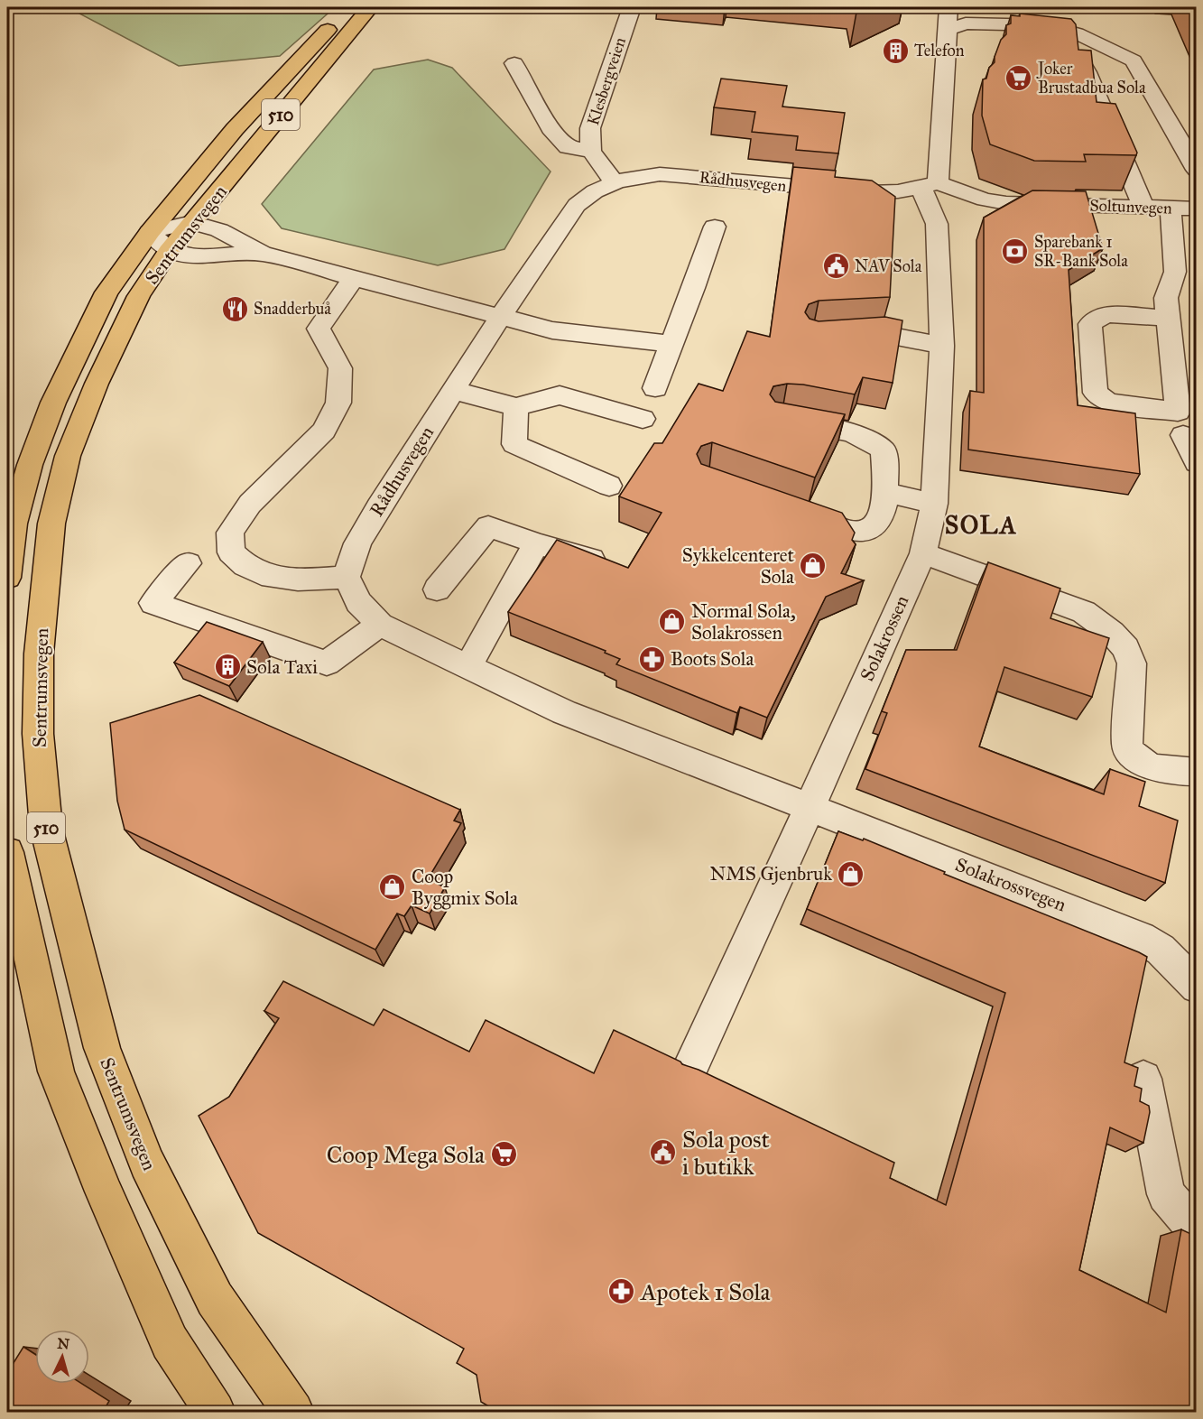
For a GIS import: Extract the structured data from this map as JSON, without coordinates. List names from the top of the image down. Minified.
{"streets":{"main road":["510","Sentrumsvegen"],"street":["Klesbergveien","Rådhusvegen","Soltunvegen","Solakrossen","Solakrossvegen"]},"crossings":[["Klesbergveien","Rådhusvegen"],["Rådhusvegen","Soltunvegen"],["Rådhusvegen","Solakrossen"],["Soltunvegen","Solakrossen"],["Solakrossen","Solakrossvegen"]],"districts":["SOLA"],"places":{"building":["Telefon","Sola Taxi"],"supermarket":["Joker Brustadbua Sola","Coop Mega Sola"],"bank":["Sparebank 1 SR-Bank Sola"],"public building":["NAV Sola","Sola post i butikk"],"restaurant":["Snadderbuå"],"shop":["Sykkelcenteret Sola","Normal Sola, Solakrossen","NMS Gjenbruk","Coop Byggmix Sola"],"pharmacy":["Boots Sola","Apotek 1 Sola"]},"north":"top"}
